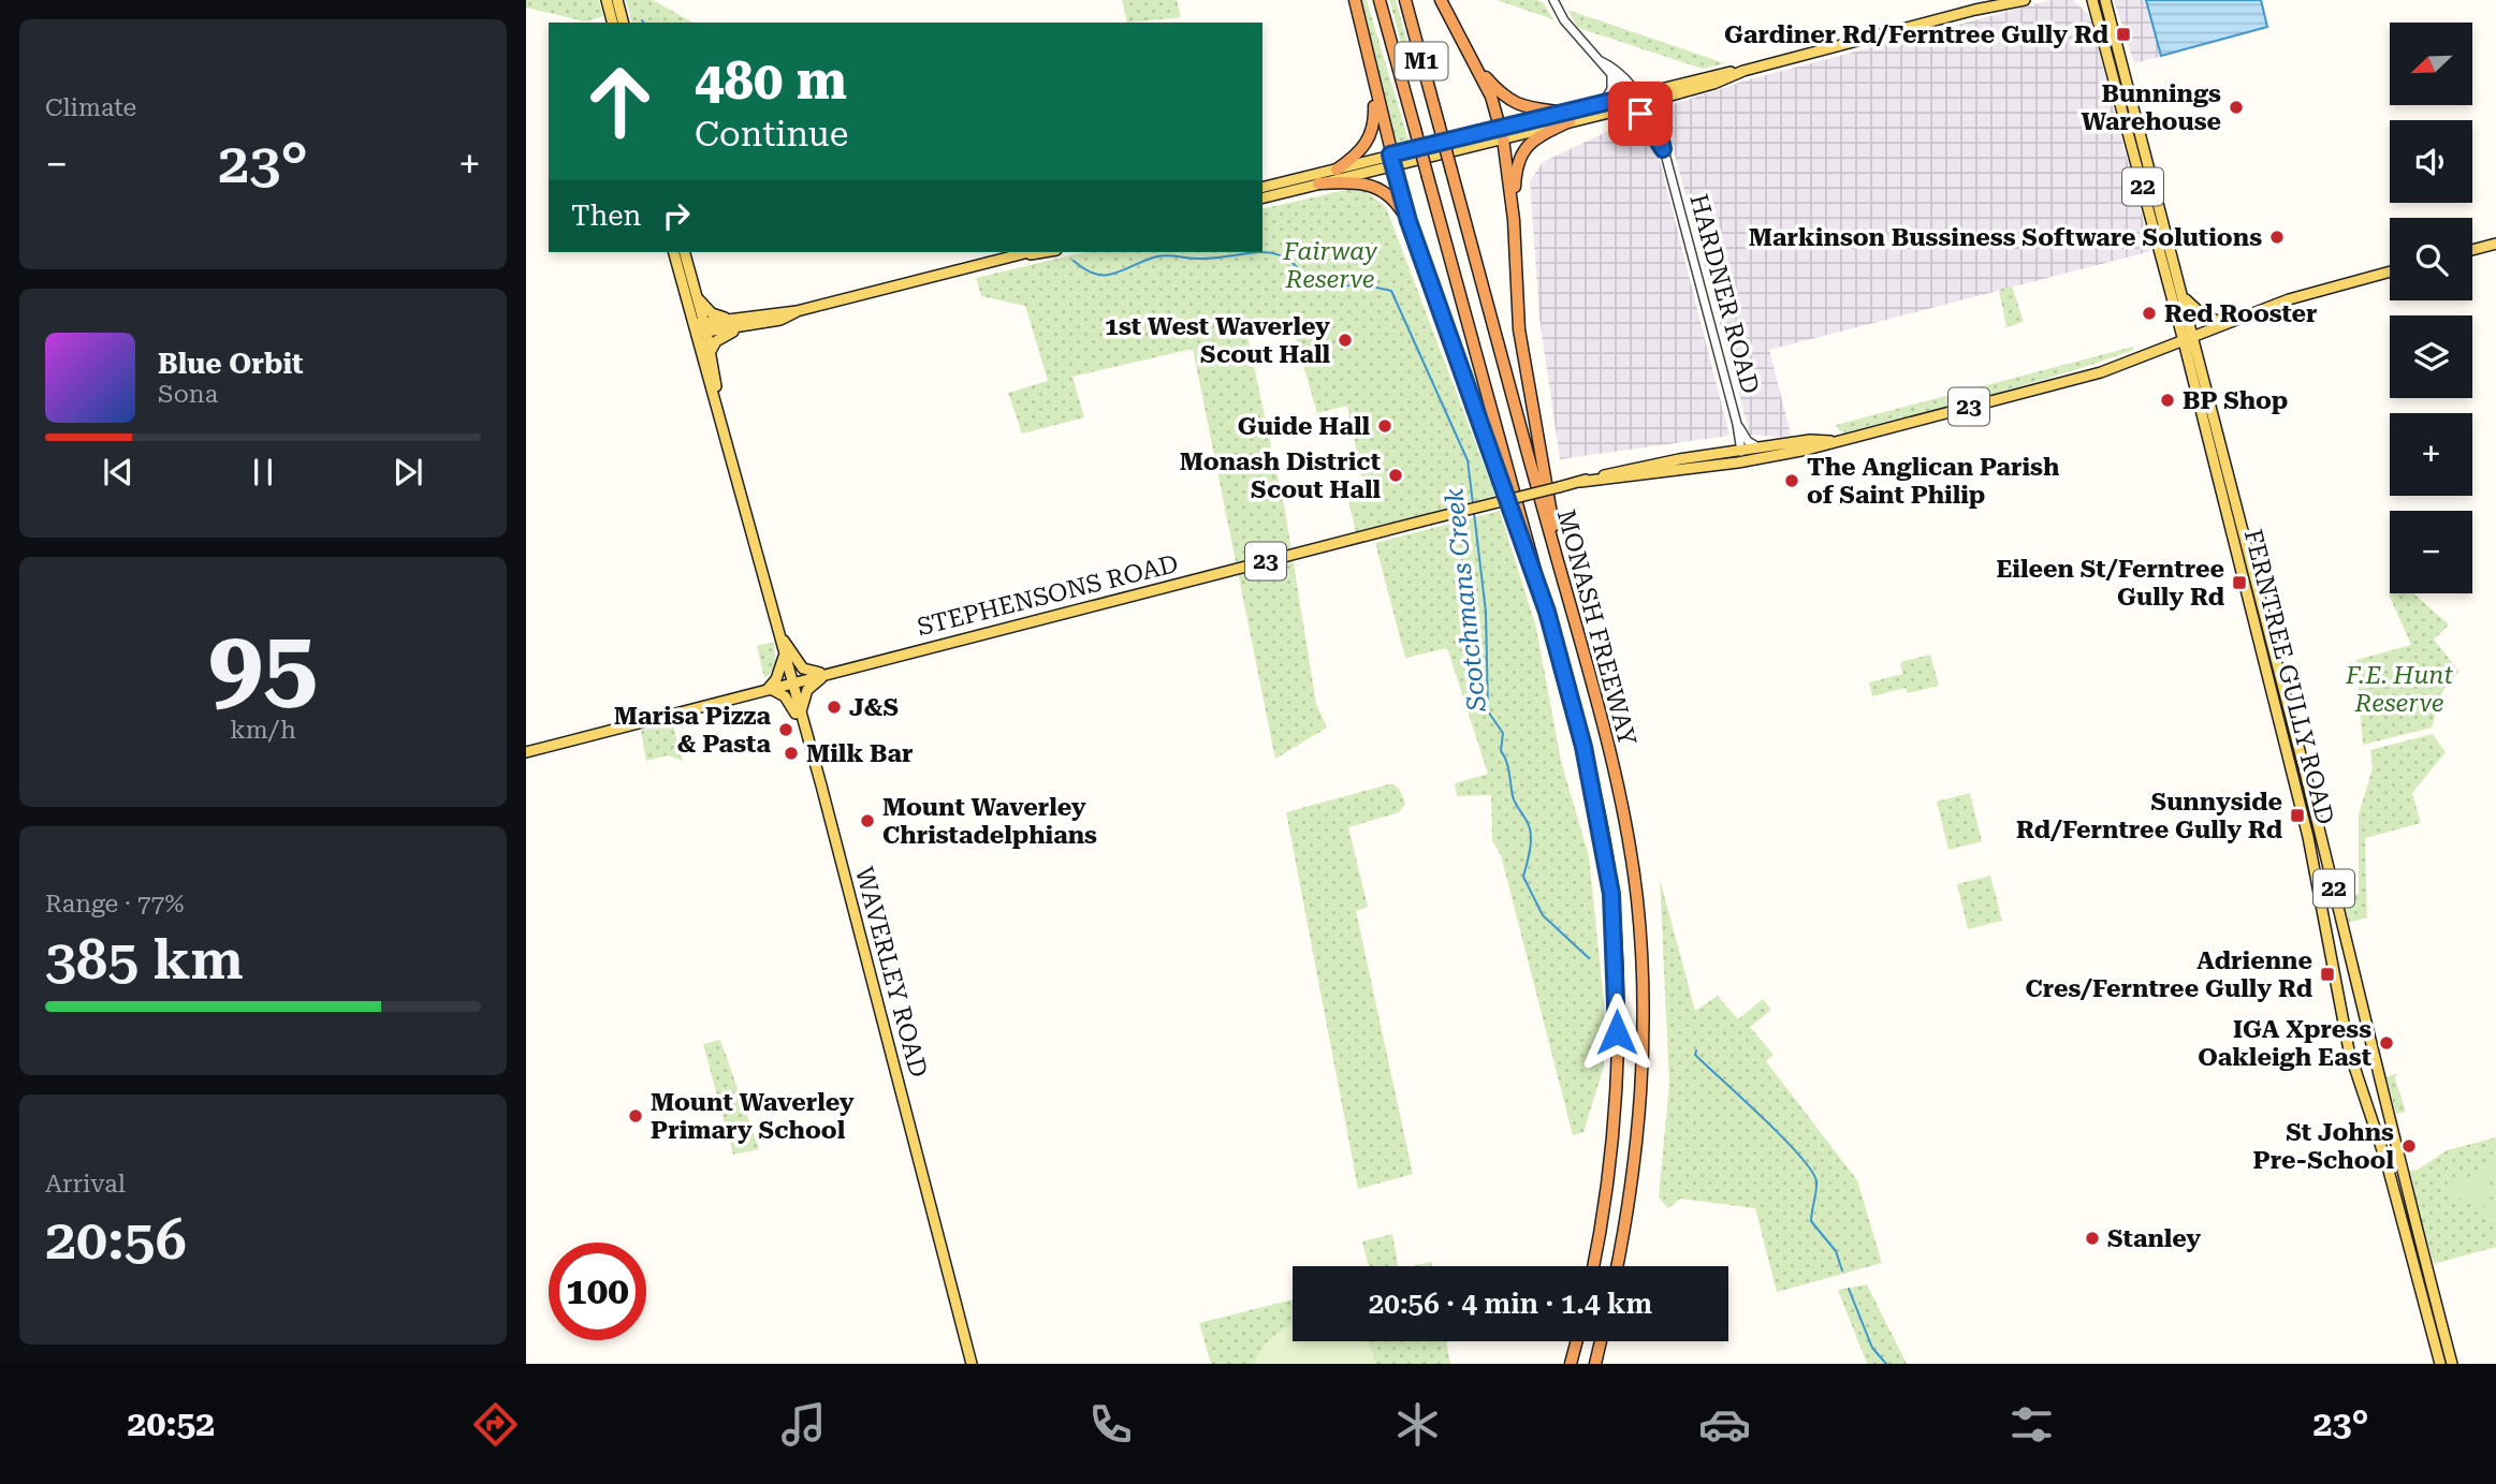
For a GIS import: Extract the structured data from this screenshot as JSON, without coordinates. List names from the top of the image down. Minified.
{"streets":{"highway":["M1","MONASH FREEWAY"],"main road":["22","23","STEPHENSONS ROAD","FERNTREE GULLY ROAD","WAVERLEY ROAD"],"street":["HARDNER ROAD"]},"crossings":[["HARDNER ROAD","STEPHENSONS ROAD"],["23","STEPHENSONS ROAD"],["23","FERNTREE GULLY ROAD"],["STEPHENSONS ROAD","FERNTREE GULLY ROAD"],["STEPHENSONS ROAD","WAVERLEY ROAD"]],"water":["Scotchmans Creek"],"parks":["Fairway Reserve","F.E. Hunt Reserve"],"places":{"transit":["Gardiner Rd/Ferntree Gully Rd","Eileen St/Ferntree Gully Rd","Sunnyside Rd/Ferntree Gully Rd","Adrienne Cres/Ferntree Gully Rd"],"other":["Bunnings Warehouse","Markinson Bussiness Software Solutions","Red Rooster","1st West Waverley Scout Hall","BP Shop","Guide Hall","Monash District Scout Hall","The Anglican Parish of Saint Philip","J&S","Marisa Pizza & Pasta","Milk Bar","Mount Waverley Christadelphians","IGA Xpress Oakleigh East","Mount Waverley Primary School","St Johns Pre-School","Stanley"]},"north":"bottom left","page":{"tile":["Climate",["95","km/h"],["Range · 77%","385 km"],["Arrival","20:56"]],"map_buttons":["+","−"],"turn":["480 m","Continue"],"heat":["−","23°","+"],"then":"Then","song":["Blue Orbit","Sona"],"limit":"100","trip":"20:56 · 4 min · 1.4 km","tabs":["20:52","23°"]}}
